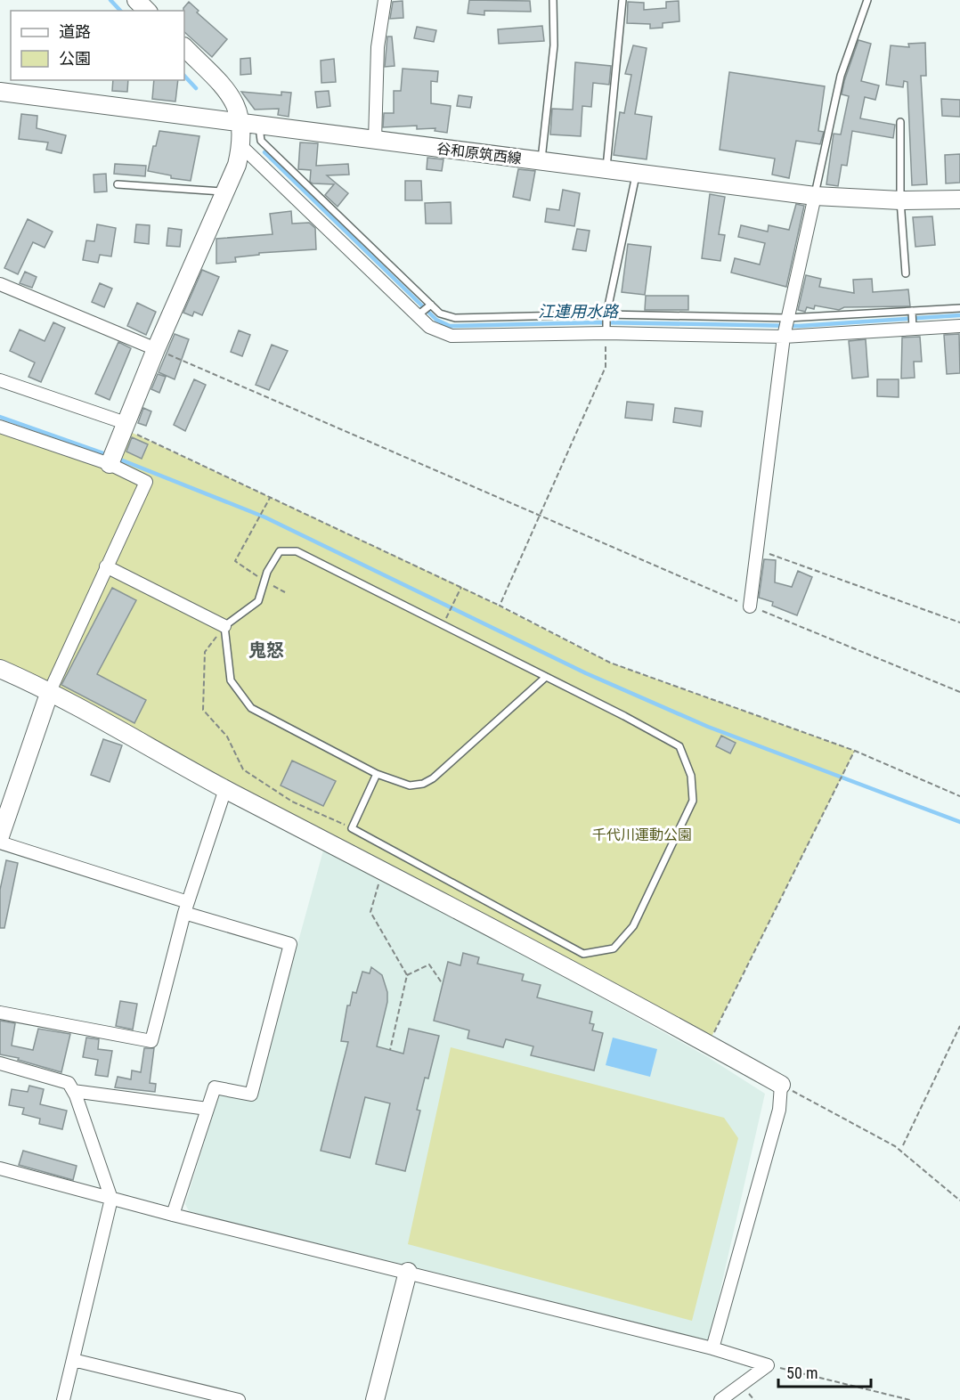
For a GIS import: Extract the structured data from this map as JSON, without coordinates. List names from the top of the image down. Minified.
{"streets":{"street":["谷和原筑西線"]},"districts":["鬼怒"],"water":["江連用水路"],"parks":["千代川運動公園"],"legend":["道路","公園"],"scale_bar":"50 m"}
